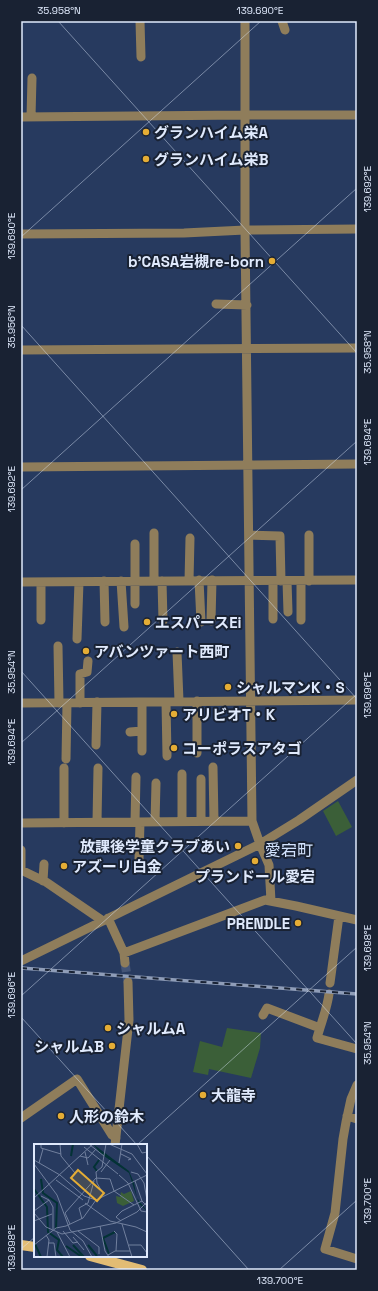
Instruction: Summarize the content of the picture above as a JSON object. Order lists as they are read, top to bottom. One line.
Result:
{"districts":["愛宕町"],"places":["グランハイム栄A","グランハイム栄B","b'CASA岩槻re-born","エスパースEi","アバンツァート西町","シャルマンK・S","アリビオT・K","コーポラスアタゴ","放課後学童クラブあい","プランドール愛宕","アズーリ白金","PRENDLE","シャルムA","シャルムB","大龍寺","人形の鈴木"],"coordinates":["35.958°N","139.690°E","139.692°E","35.956°N","139.694°E","35.954°N","139.696°E","139.698°E","139.700°E"]}
